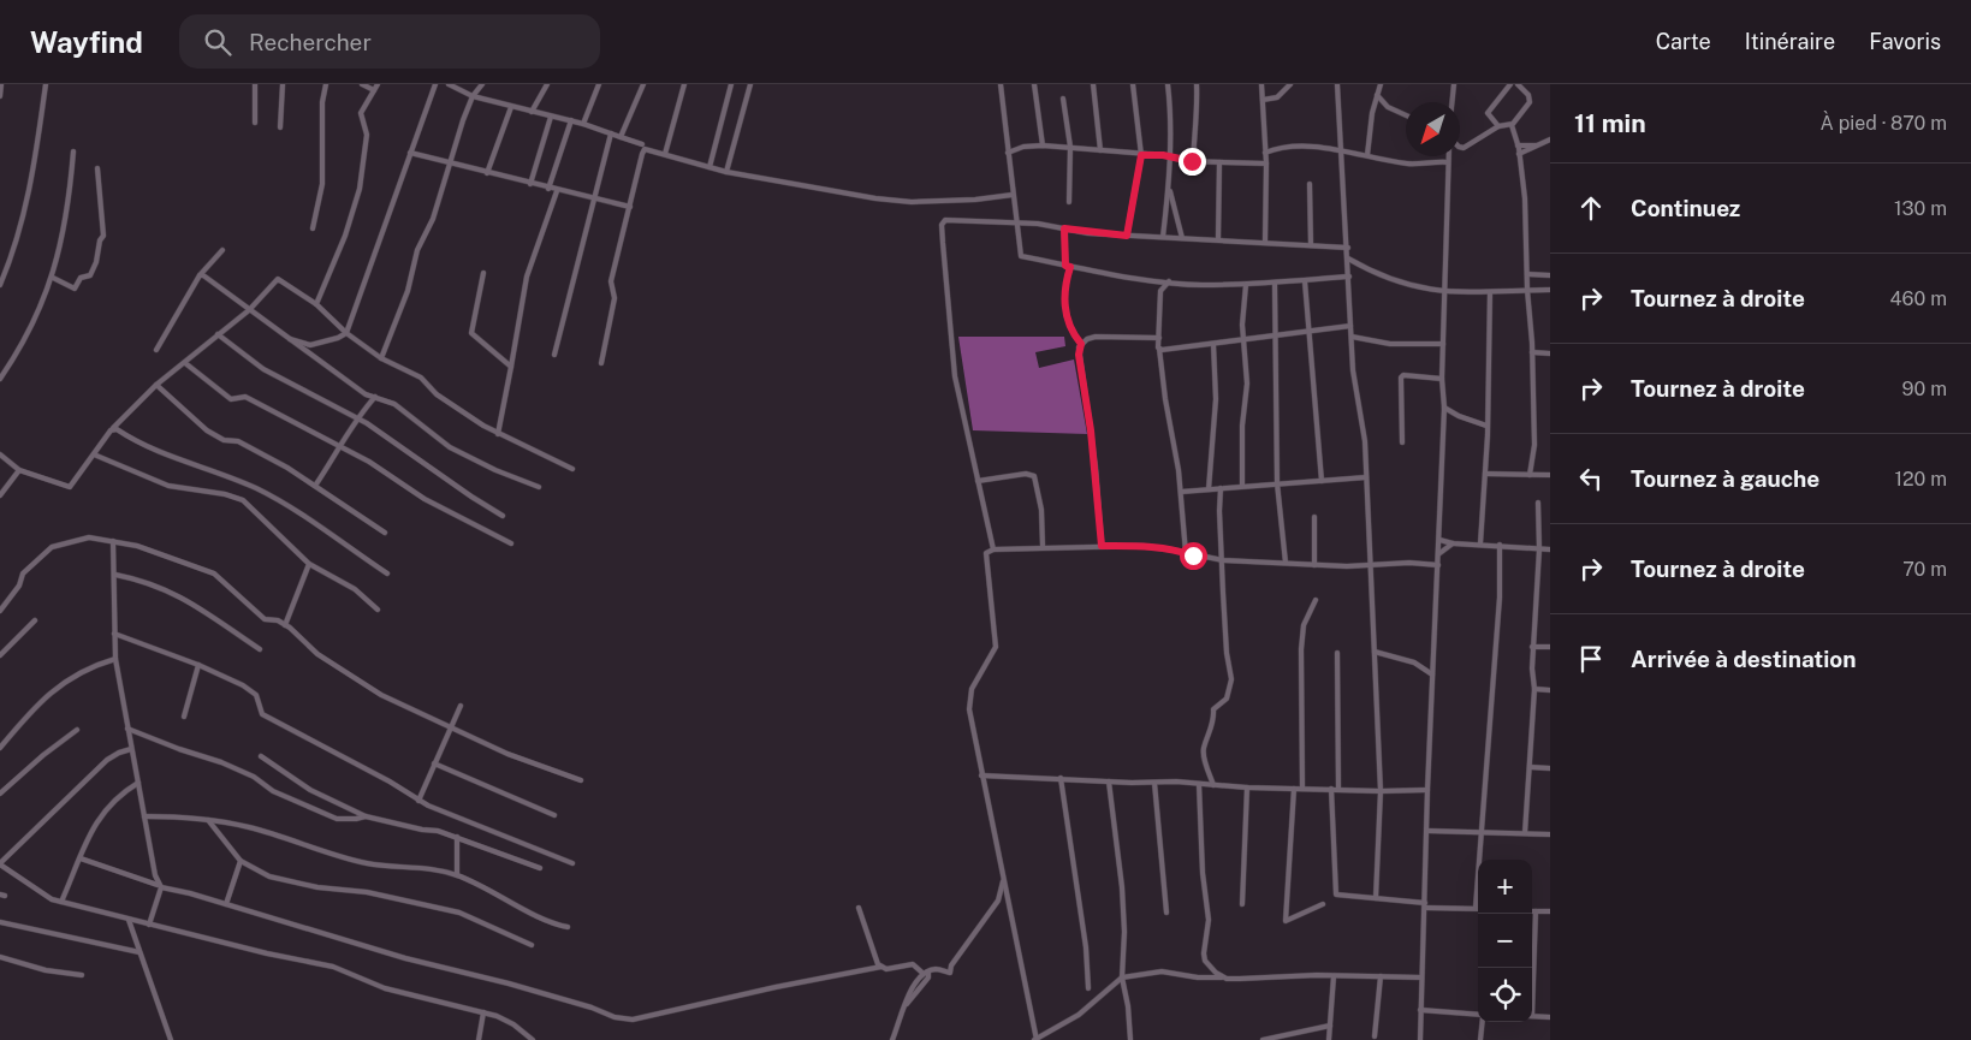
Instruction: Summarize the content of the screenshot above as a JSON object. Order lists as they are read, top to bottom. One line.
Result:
{"north":"bottom left","page":{"header":"Wayfind","search":"Rechercher","nav":["Carte","Itinéraire","Favoris"],"heading":["11 min","À pied · 870 m"],"list":[["Continuez","130 m"],["Tournez à droite","460 m"],["Tournez à droite","90 m"],["Tournez à gauche","120 m"],["Tournez à droite","70 m"],"Arrivée à destination"],"map_buttons":["+","−"]}}
